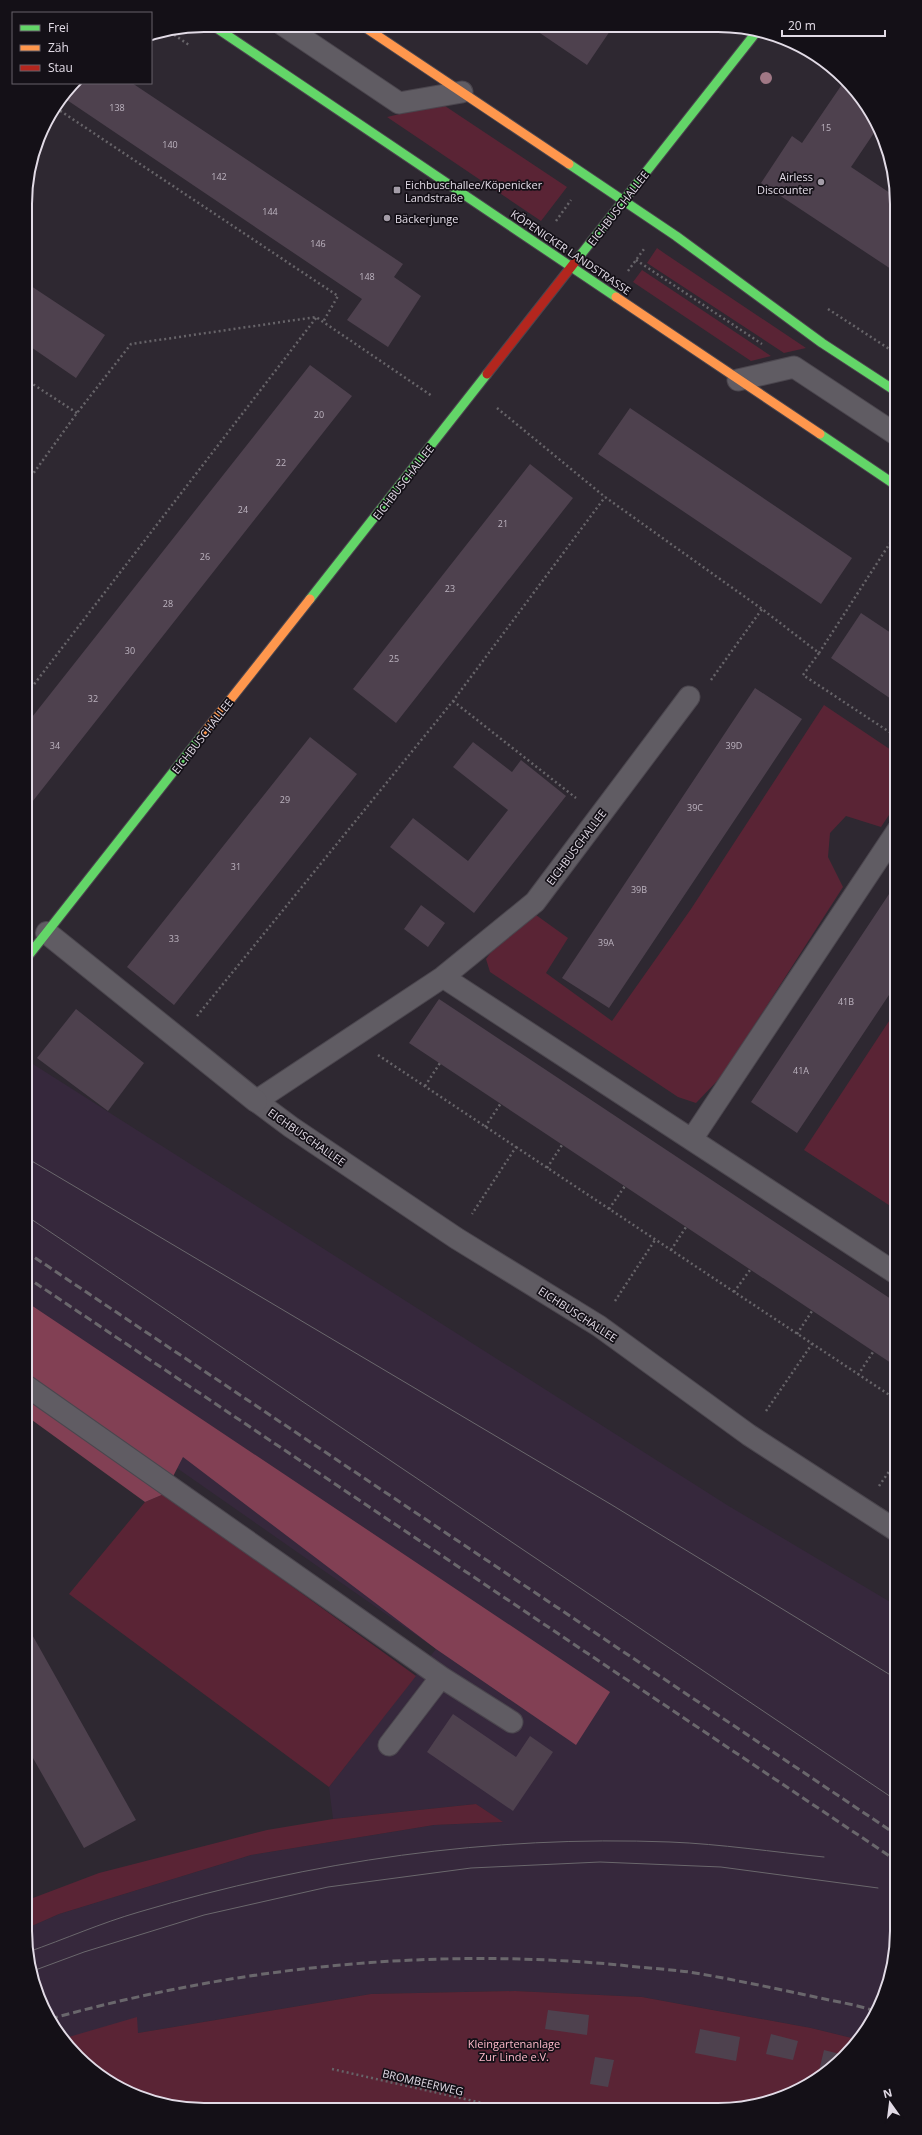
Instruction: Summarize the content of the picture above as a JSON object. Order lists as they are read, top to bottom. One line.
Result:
{"streets":{"main road":["EICHBUSCHALLEE","KÖPENICKER LANDSTRASSE"],"path":["BROMBEERWEG"]},"crossings":[["EICHBUSCHALLEE","KÖPENICKER LANDSTRASSE"]],"parks":["Kleingartenanlage Zur Linde e.V."],"places":{"other":["Airless Discounter","Bäckerjunge"],"transit":["Eichbuschallee/Köpenicker Landstraße"]},"house_numbers":["138","15","140","142","144","146","148","20","22","24","21","26","23","28","30","25","32","34","39D","29","39C","31","39B","33","39A","41B","41A"],"legend":["Frei","Zäh","Stau"],"scale_bar":"20 m","north":"top"}
